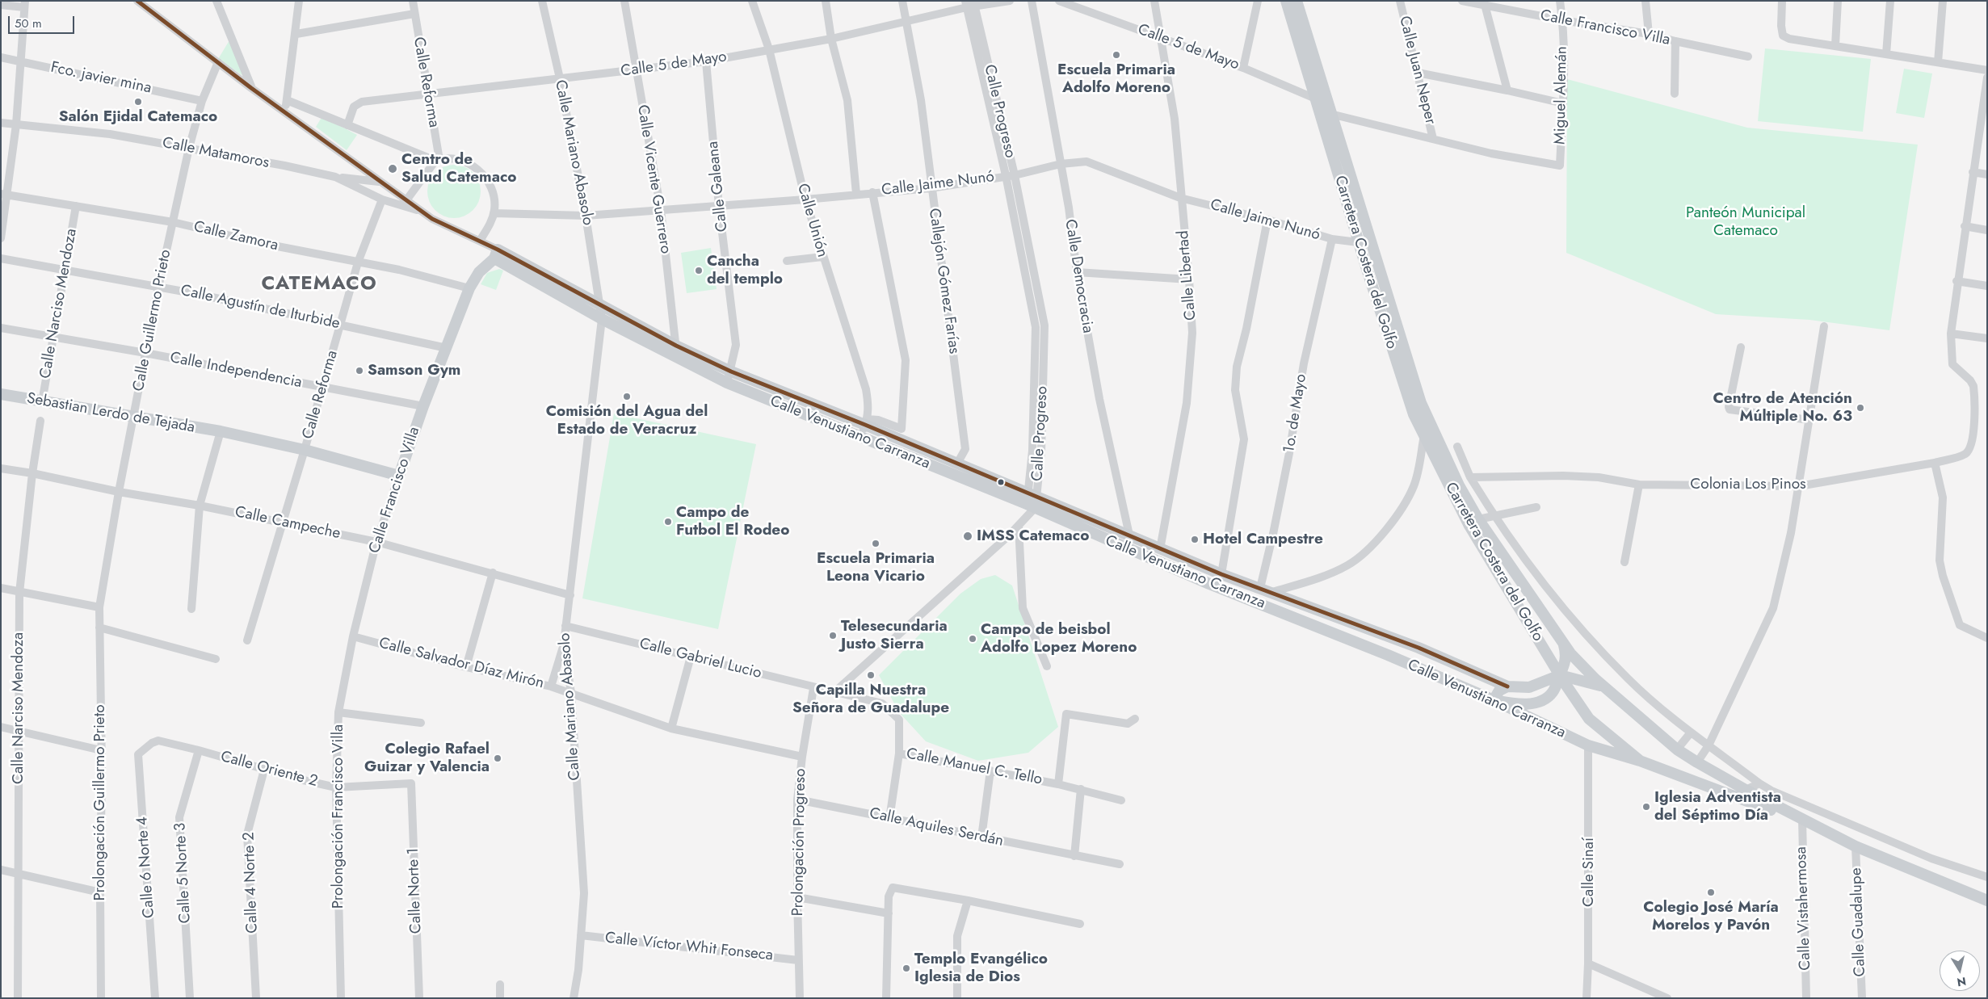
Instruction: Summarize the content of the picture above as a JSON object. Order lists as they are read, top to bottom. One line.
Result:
{"streets":{"main road":["Calle Francisco Villa","Carretera Costera del Golfo","Sebastian Lerdo de Tejada","Calle Venustiano Carranza"],"street":["Calle 5 de Mayo","Calle Juan Neper","Fco. javier mina","Calle Reforma","Miguel Alemán","Calle Progreso","Calle Mariano Abasolo","Calle Matamoros","Calle Vicente Guerrero","Calle Jaime Nunó","Calle Galeana","Calle Unión","Calle Zamora","Calle Libertad","Calle Democracia","Callejón Gómez Farías","Calle Narciso Mendoza","Calle Agustín de Iturbide","Calle Guillermo Prieto","Calle Independencia","1o. de Mayo","Colonia Los Pinos","Calle Campeche","Calle Gabriel Lucio","Calle Salvador Díaz Mirón","Calle Manuel C. Tello","Calle Oriente 2","Prolongación Guillermo Prieto","Prolongación Francisco Villa","Calle Aquiles Serdán","Prolongación Progreso","Calle 6 Norte 4","Calle Sinaí","Calle 5 Norte 3","Calle 4 Norte 2","Calle Norte 1","Calle Vistahermosa","Calle Guadalupe","Calle Víctor Whit Fonseca"]},"crossings":[["Calle Francisco Villa","Miguel Alemán"],["Calle Francisco Villa","Calle Zamora"],["Calle Francisco Villa","Calle Agustín de Iturbide"],["Calle Francisco Villa","Calle Independencia"],["Calle Francisco Villa","Calle Venustiano Carranza"],["Calle Francisco Villa","Calle Campeche"],["Calle Francisco Villa","Calle Salvador Díaz Mirón"],["Calle Francisco Villa","Prolongación Francisco Villa"],["Calle 5 de Mayo","Calle Reforma"],["Calle 5 de Mayo","Calle Progreso"],["Calle 5 de Mayo","Calle Mariano Abasolo"],["Calle 5 de Mayo","Calle Vicente Guerrero"],["Calle 5 de Mayo","Calle Galeana"],["Calle 5 de Mayo","Calle Unión"],["Calle 5 de Mayo","Carretera Costera del Golfo"],["Calle 5 de Mayo","Calle Libertad"],["Calle 5 de Mayo","Callejón Gómez Farías"],["Calle Juan Neper","Miguel Alemán"],["Fco. javier mina","Calle Guillermo Prieto"],["Calle Reforma","Calle Matamoros"],["Calle Reforma","Calle Jaime Nunó"],["Calle Reforma","Calle Zamora"],["Calle Reforma","Calle Agustín de Iturbide"],["Calle Reforma","Calle Independencia"],["Calle Reforma","Calle Campeche"],["Calle Progreso","Calle Jaime Nunó"],["Calle Progreso","Calle Venustiano Carranza"],["Calle Mariano Abasolo","Calle Jaime Nunó"],["Calle Mariano Abasolo","Calle Venustiano Carranza"],["Calle Mariano Abasolo","Calle Campeche"],["Calle Mariano Abasolo","Calle Gabriel Lucio"],["Calle Mariano Abasolo","Calle Salvador Díaz Mirón"],["Calle Mariano Abasolo","Calle Víctor Whit Fonseca"],["Calle Matamoros","Calle Jaime Nunó"],["Calle Matamoros","Calle Guillermo Prieto"],["Calle Vicente Guerrero","Calle Jaime Nunó"],["Calle Vicente Guerrero","Calle Venustiano Carranza"],["Calle Jaime Nunó","Calle Galeana"],["Calle Jaime Nunó","Calle Unión"],["Calle Jaime Nunó","Carretera Costera del Golfo"],["Calle Jaime Nunó","Calle Libertad"],["Calle Jaime Nunó","Calle Democracia"],["Calle Jaime Nunó","Callejón Gómez Farías"],["Calle Jaime Nunó","1o. de Mayo"],["Calle Galeana","Calle Venustiano Carranza"],["Calle Unión","Calle Venustiano Carranza"],["Calle Zamora","Calle Narciso Mendoza"],["Calle Zamora","Calle Guillermo Prieto"],["Carretera Costera del Golfo","Calle Venustiano Carranza"],["Carretera Costera del Golfo","Calle Vistahermosa"],["Carretera Costera del Golfo","Calle Guadalupe"],["Calle Libertad","Calle Venustiano Carranza"],["Calle Democracia","Calle Venustiano Carranza"],["Callejón Gómez Farías","Calle Venustiano Carranza"],["Calle Narciso Mendoza","Calle Agustín de Iturbide"],["Calle Narciso Mendoza","Calle Independencia"],["Calle Narciso Mendoza","Sebastian Lerdo de Tejada"],["Calle Narciso Mendoza","Calle Campeche"],["Calle Agustín de Iturbide","Calle Guillermo Prieto"],["Calle Guillermo Prieto","Calle Independencia"],["Calle Guillermo Prieto","Sebastian Lerdo de Tejada"],["Calle Guillermo Prieto","Calle Campeche"],["Calle Guillermo Prieto","Prolongación Guillermo Prieto"],["1o. de Mayo","Calle Venustiano Carranza"],["Calle Venustiano Carranza","Calle Sinaí"],["Calle Gabriel Lucio","Calle Manuel C. Tello"],["Calle Gabriel Lucio","Prolongación Progreso"],["Calle Salvador Díaz Mirón","Prolongación Francisco Villa"],["Calle Salvador Díaz Mirón","Prolongación Progreso"],["Calle Oriente 2","Prolongación Francisco Villa"],["Calle Oriente 2","Calle 6 Norte 4"],["Calle Oriente 2","Calle 5 Norte 3"],["Calle Oriente 2","Calle 4 Norte 2"],["Calle Oriente 2","Calle Norte 1"],["Calle Aquiles Serdán","Prolongación Progreso"],["Prolongación Progreso","Calle Víctor Whit Fonseca"]],"districts":["CATEMACO"],"parks":["Panteón Municipal Catemaco"],"places":["Escuela Primaria Adolfo Moreno","Salón Ejidal Catemaco","Centro de Salud Catemaco","Cancha del templo","Samson Gym","Comisión del Agua del Estado de Veracruz","Centro de Atención Múltiple No. 63","Campo de Futbol El Rodeo","IMSS Catemaco","Hotel Campestre","Escuela Primaria Leona Vicario","Telesecundaria Justo Sierra","Campo de beisbol Adolfo Lopez Moreno","Capilla Nuestra Señora de Guadalupe","Colegio Rafael Guizar y Valencia","Iglesia Adventista del Séptimo Día","Colegio José María Morelos y Pavón","Templo Evangélico Iglesia de Dios"],"scale_bar":"50 m","north":"bottom"}
